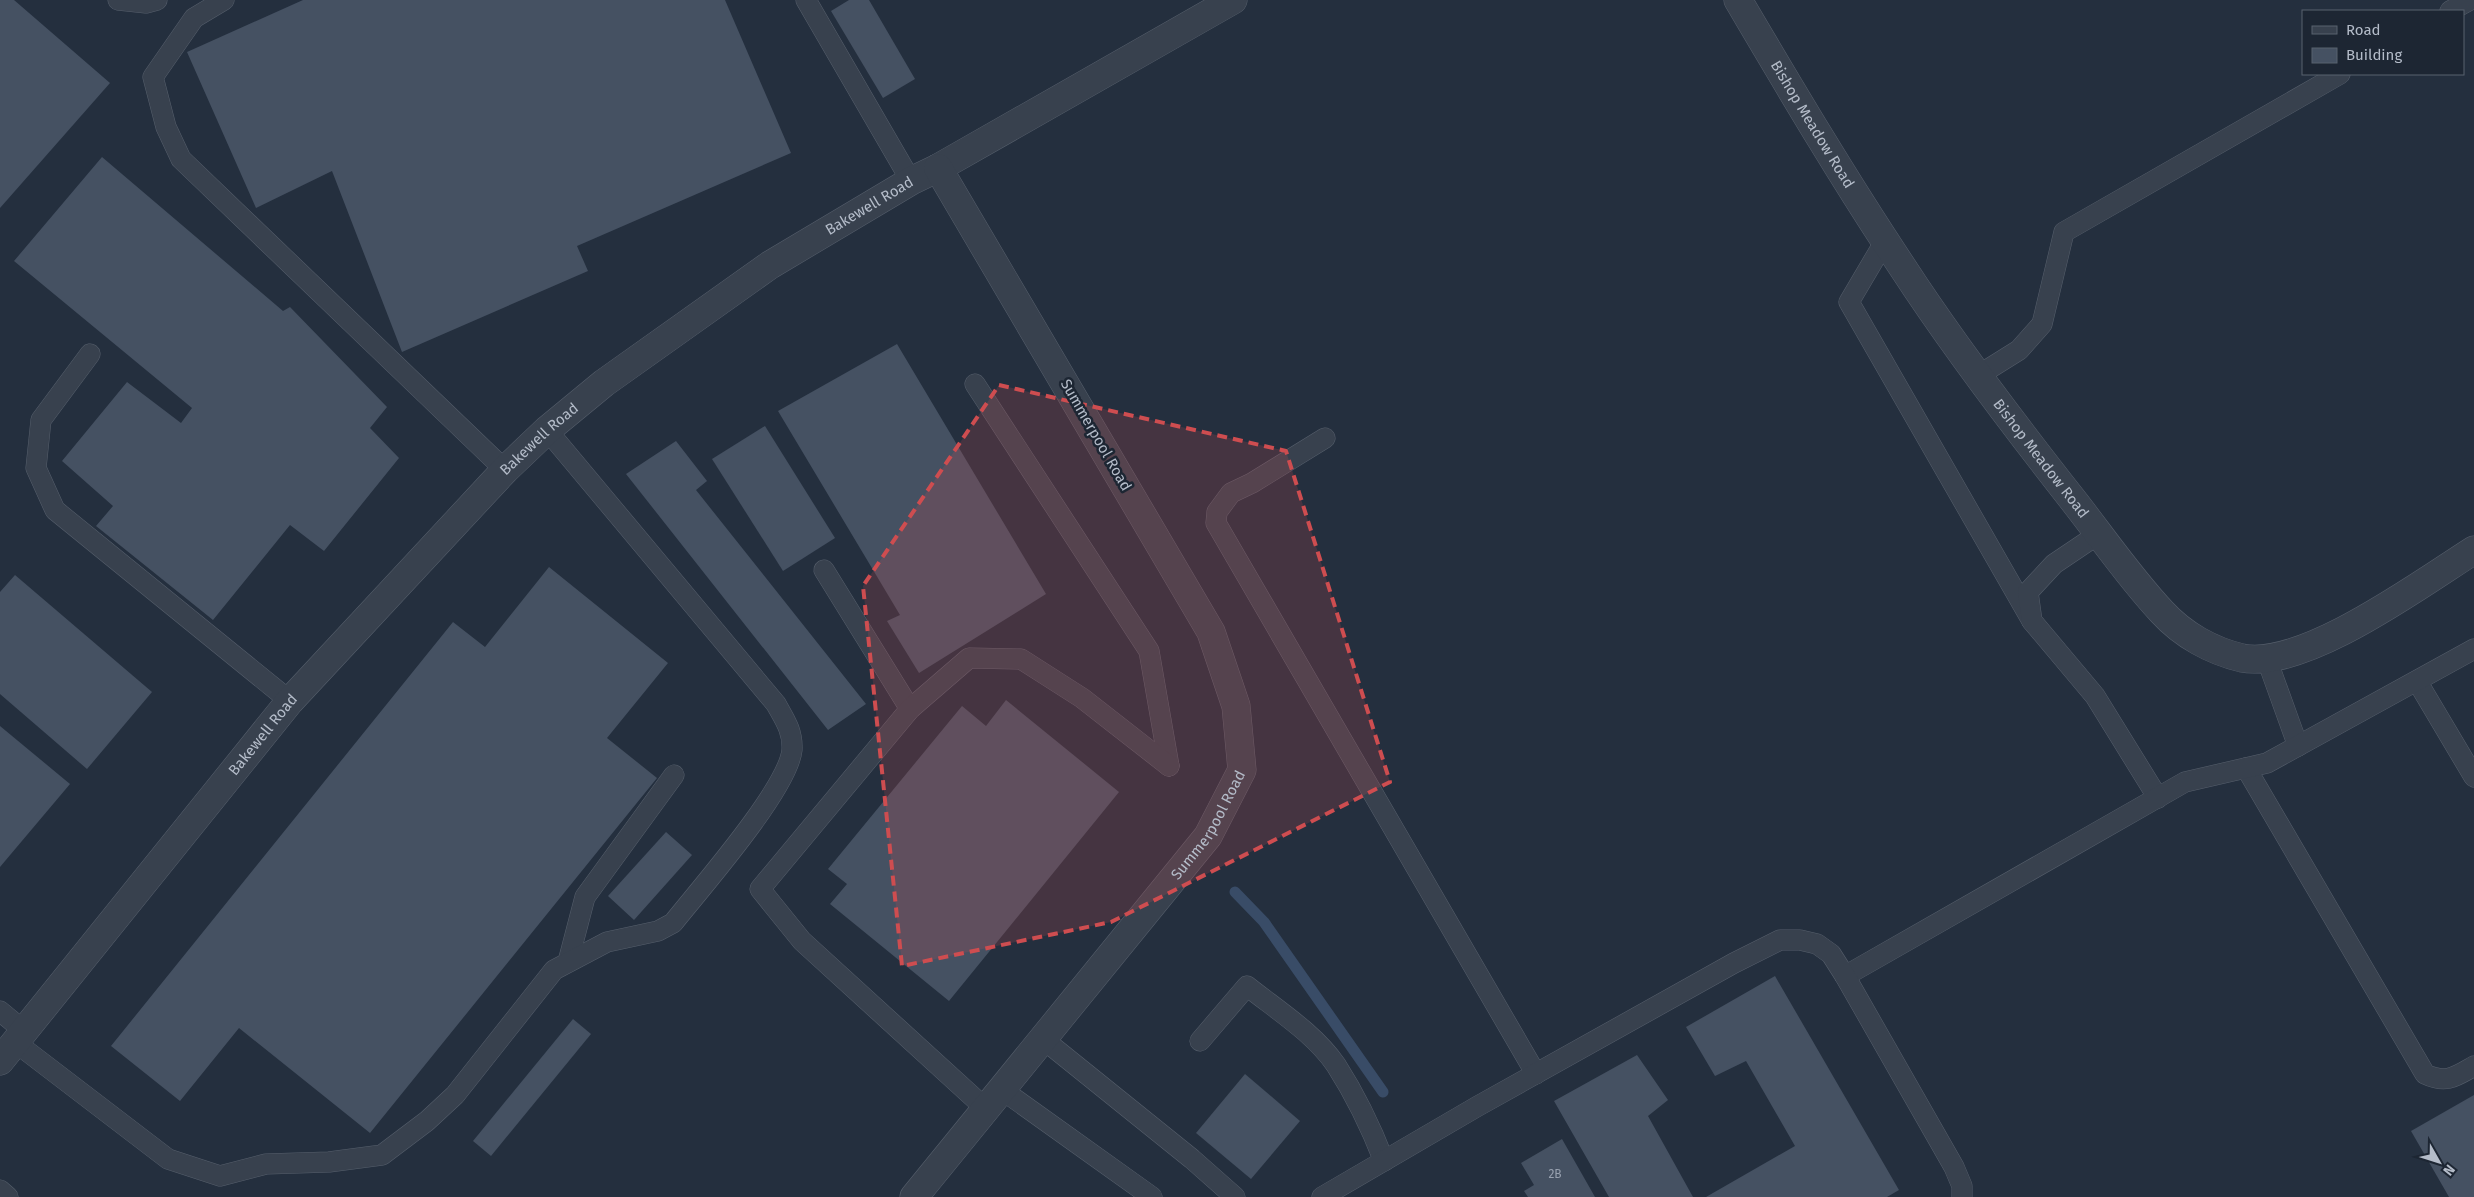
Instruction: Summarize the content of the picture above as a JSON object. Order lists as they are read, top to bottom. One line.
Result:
{"streets":{"street":["Bishop Meadow Road","Bakewell Road","Summerpool Road"]},"crossings":[["Bakewell Road","Summerpool Road"]],"house_numbers":["2B"],"legend":["Road","Building"],"north":"bottom right"}
